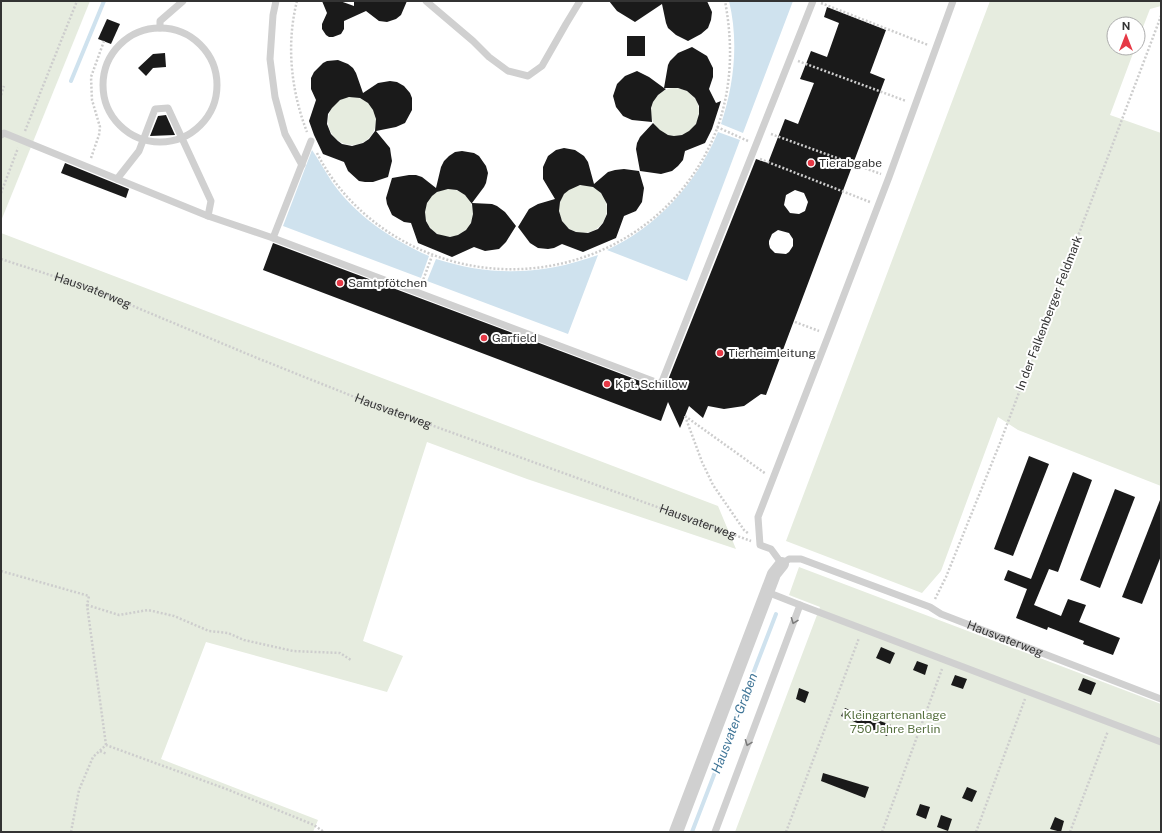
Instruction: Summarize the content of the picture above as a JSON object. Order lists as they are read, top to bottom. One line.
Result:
{"streets":{"lane":["Hausvaterweg"],"path":["In der Falkenberger Feldmark"]},"crossings":[["Hausvaterweg","In der Falkenberger Feldmark"]],"water":["Hausvater-Graben"],"parks":["Kleingartenanlage 750 Jahre Berlin"],"places":["Tierabgabe","Samtpfötchen","Garfield","Tierheimleitung","Kpt. Schillow"],"north":"top"}
